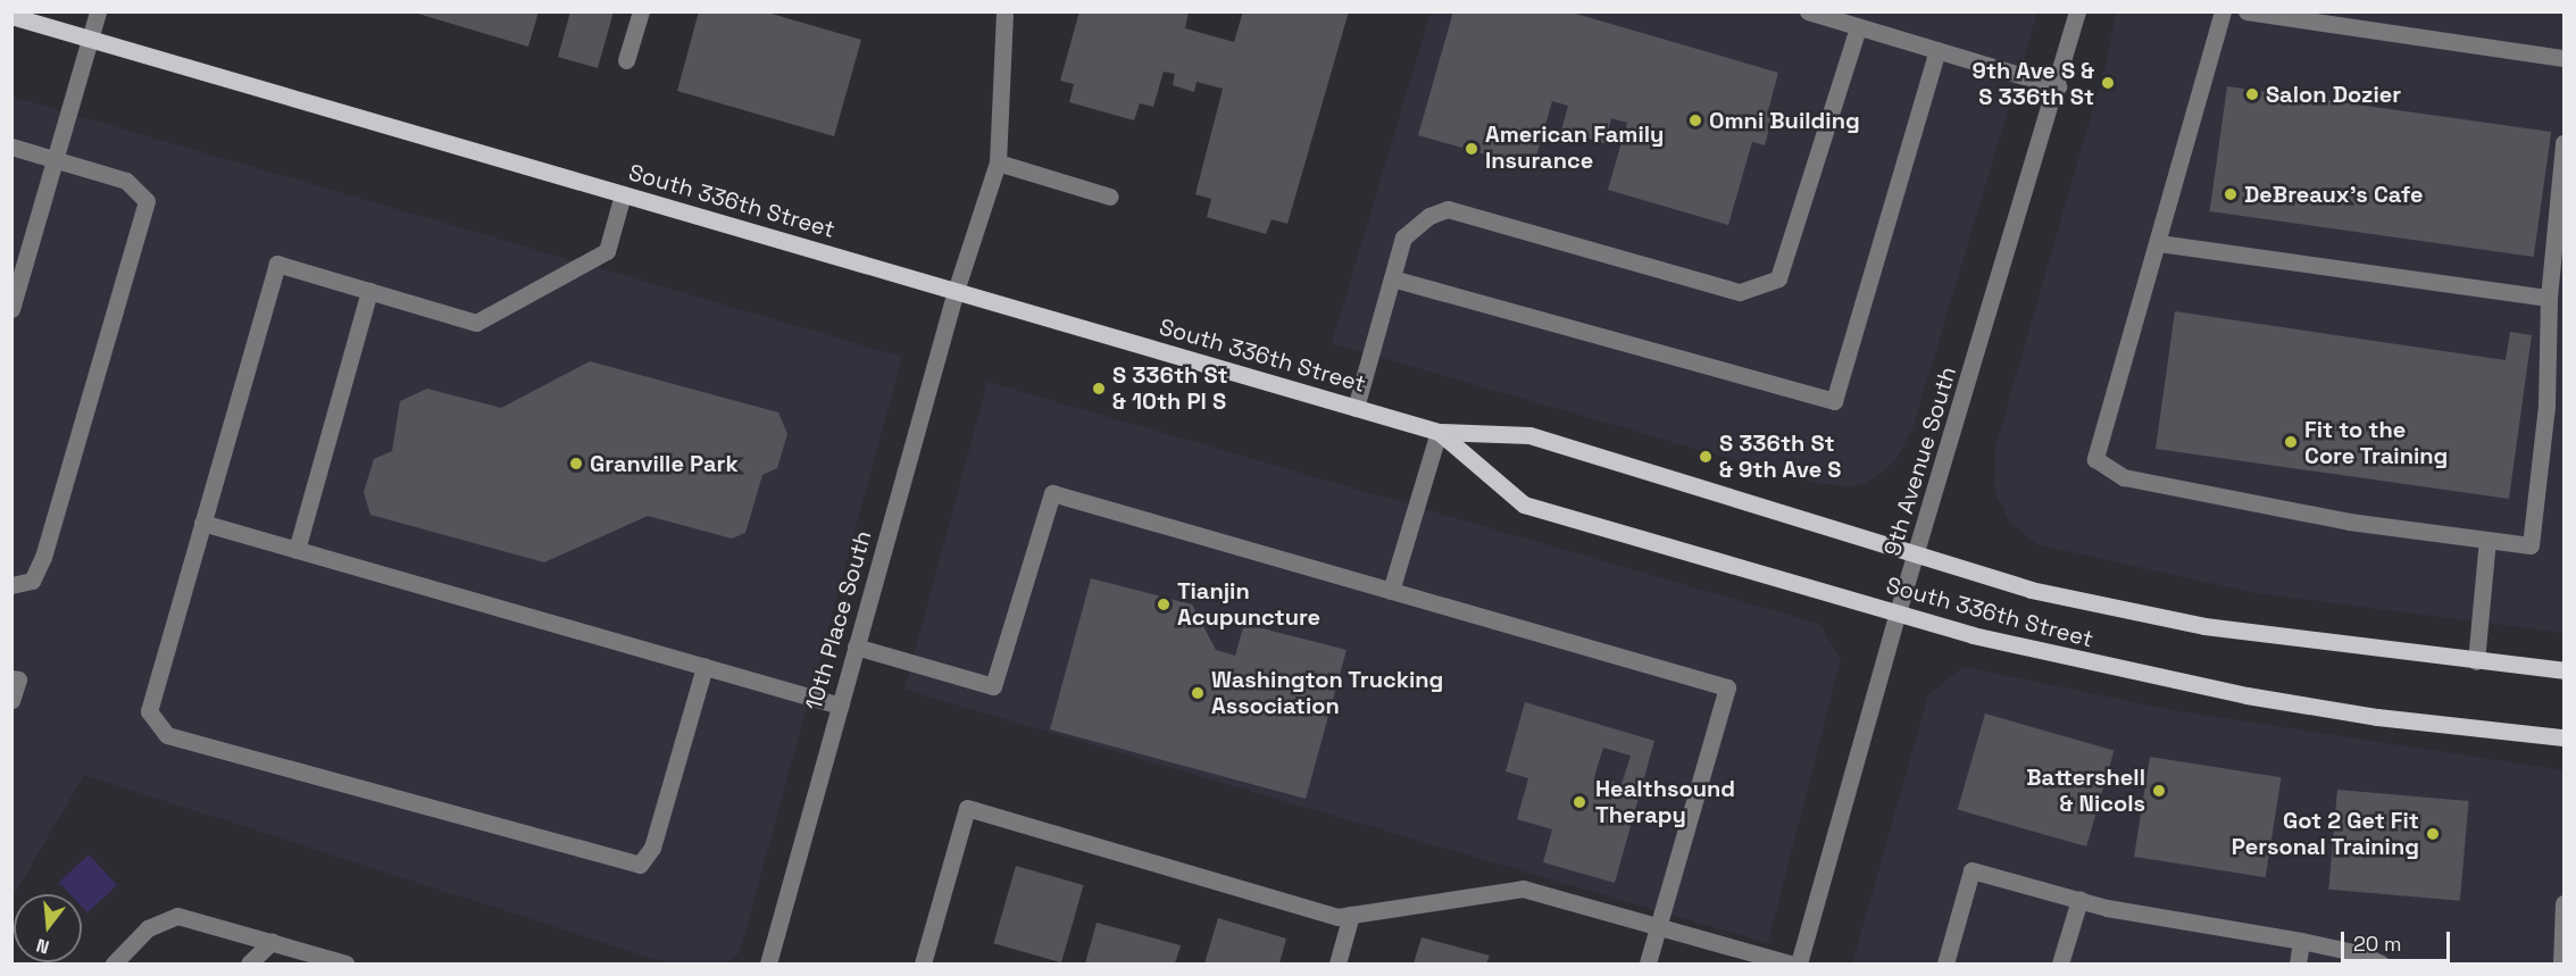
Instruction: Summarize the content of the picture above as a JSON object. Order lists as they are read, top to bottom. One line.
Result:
{"streets":{"main road":["South 336th Street"],"street":["9th Avenue South","10th Place South"]},"crossings":[["South 336th Street","9th Avenue South"],["South 336th Street","10th Place South"]],"places":["9th Ave S & S 336th St","Salon Dozier","Omni Building","American Family Insurance","DeBreaux's Cafe","S 336th St & 10th Pl S","Fit to the Core Training","S 336th St & 9th Ave S","Granville Park","Tianjin Acupuncture","Washington Trucking Association","Battershell & Nicols","Healthsound Therapy","Got 2 Get Fit Personal Training"],"scale_bar":"20 m","north":"bottom"}
